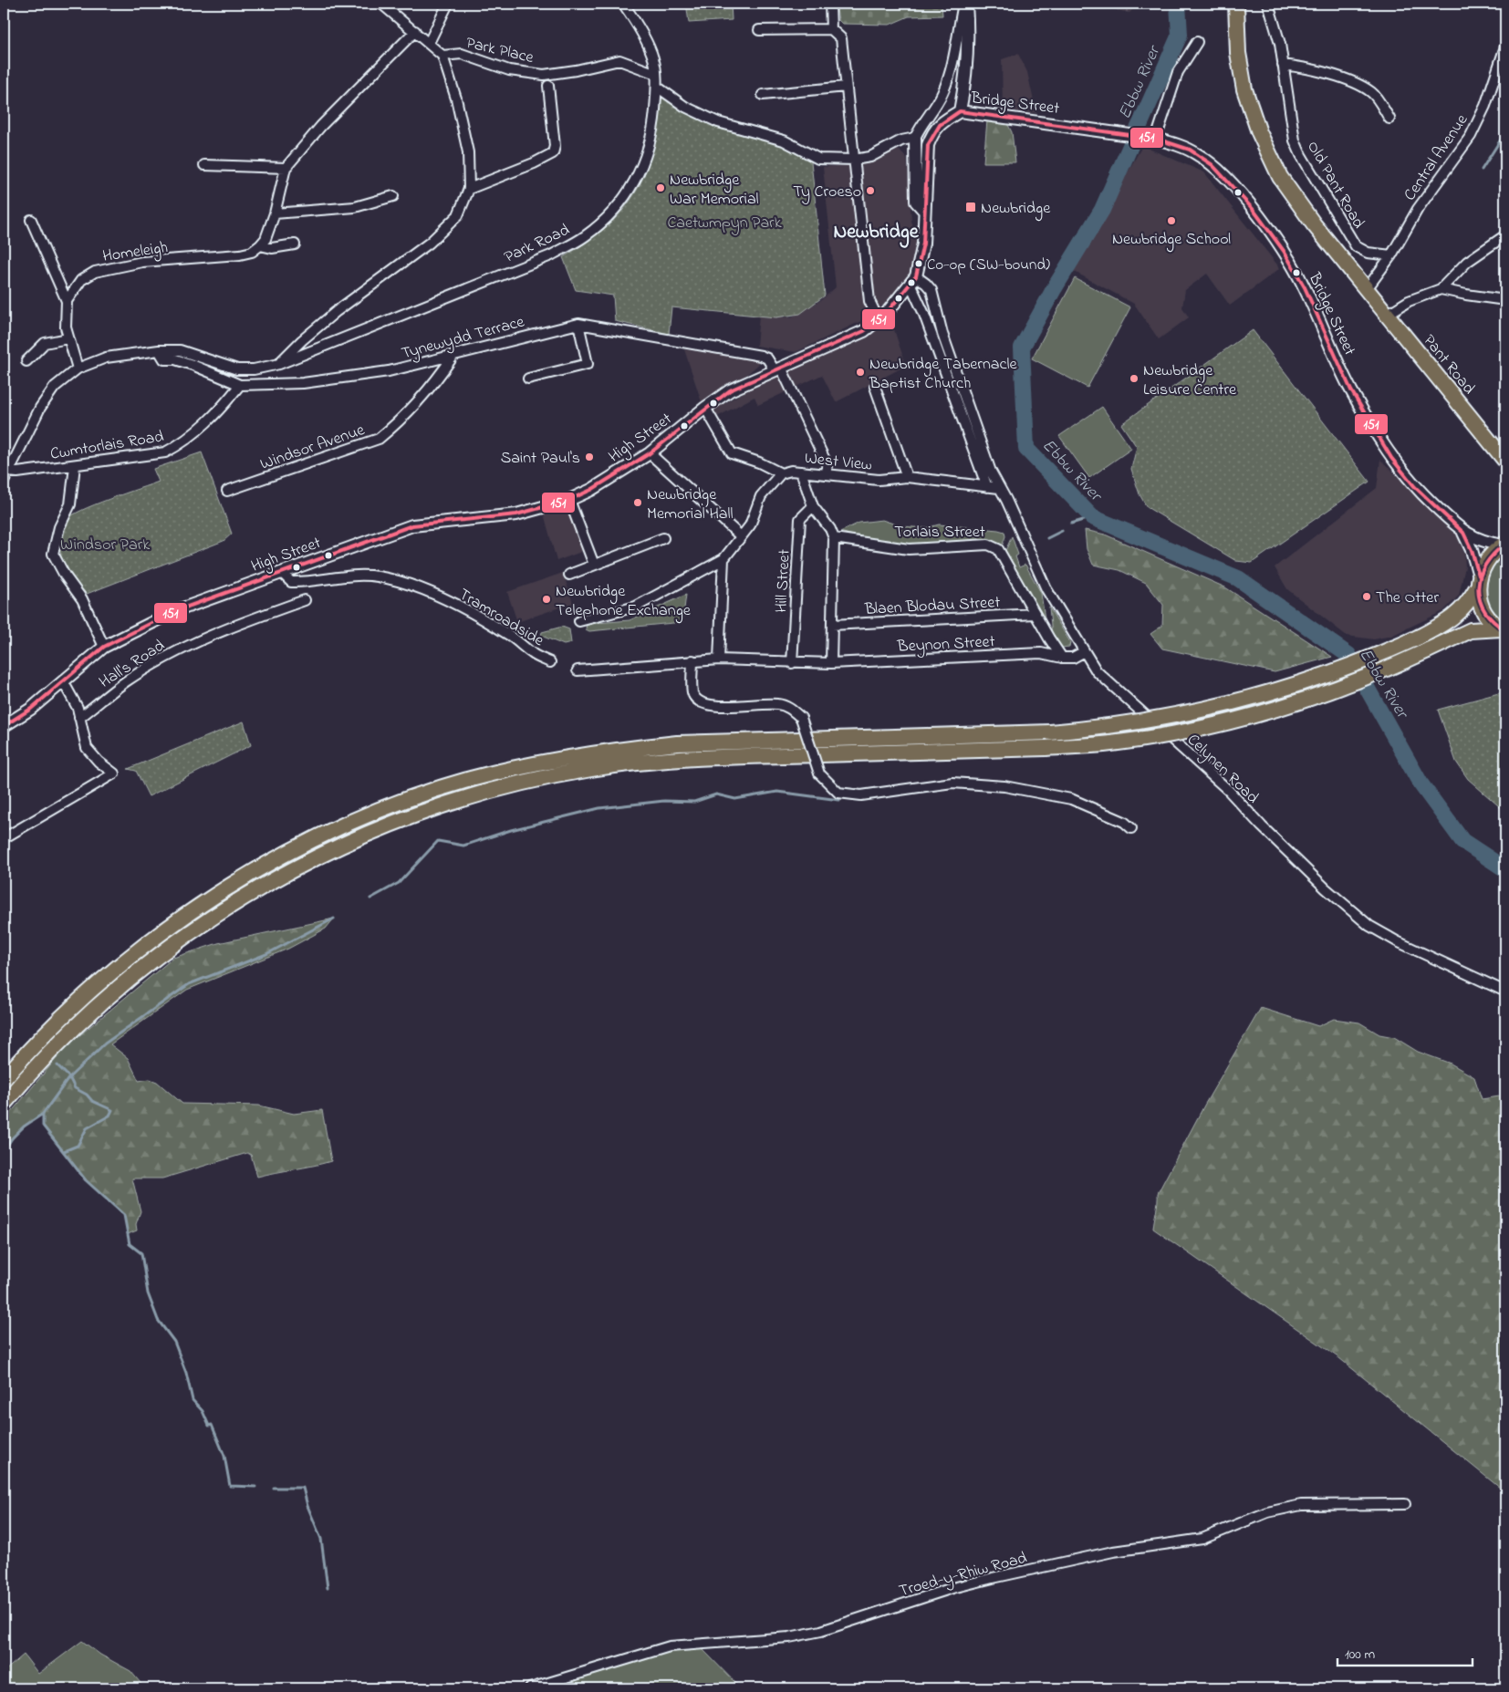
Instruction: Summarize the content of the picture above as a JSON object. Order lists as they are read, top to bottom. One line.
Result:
{"streets":{"main road":["Pant Road"],"street":["Park Place","Bridge Street","Central Avenue","Old Pant Road","Park Road","Homeleigh","Tynewydd Terrace","High Street","Cwmtorlais Road","Windsor Avenue","West View","Torlais Street","Hill Street","Blaen Blodau Street","Tramroadside","Beynon Street","Hall's Road","Celynen Road","Troed-y-Rhiw Road"]},"crossings":[["Park Place","Park Road"],["Bridge Street","High Street"],["Central Avenue","Old Pant Road"],["Park Road","Tynewydd Terrace"],["Park Road","Cwmtorlais Road"],["Tynewydd Terrace","High Street"],["Tynewydd Terrace","Cwmtorlais Road"],["Tynewydd Terrace","Windsor Avenue"],["High Street","West View"],["High Street","Tramroadside"],["High Street","Celynen Road"],["West View","Celynen Road"],["Torlais Street","Blaen Blodau Street"],["Torlais Street","Beynon Street"],["Hill Street","Beynon Street"]],"districts":["Newbridge"],"water":["Ebbw River"],"parks":["Caetwmpyn Park","Windsor Park"],"places":{"other":["Newbridge War Memorial","Ty Croeso","Newbridge School","Co-op (SW-bound)","Newbridge Tabernacle Baptist Church","Newbridge Leisure Centre","Saint Paul's","Newbridge Memorial Hall","The Otter","Newbridge Telephone Exchange"],"transit":["Newbridge"]},"lines":["transit line 151"],"scale_bar":"100 m"}
